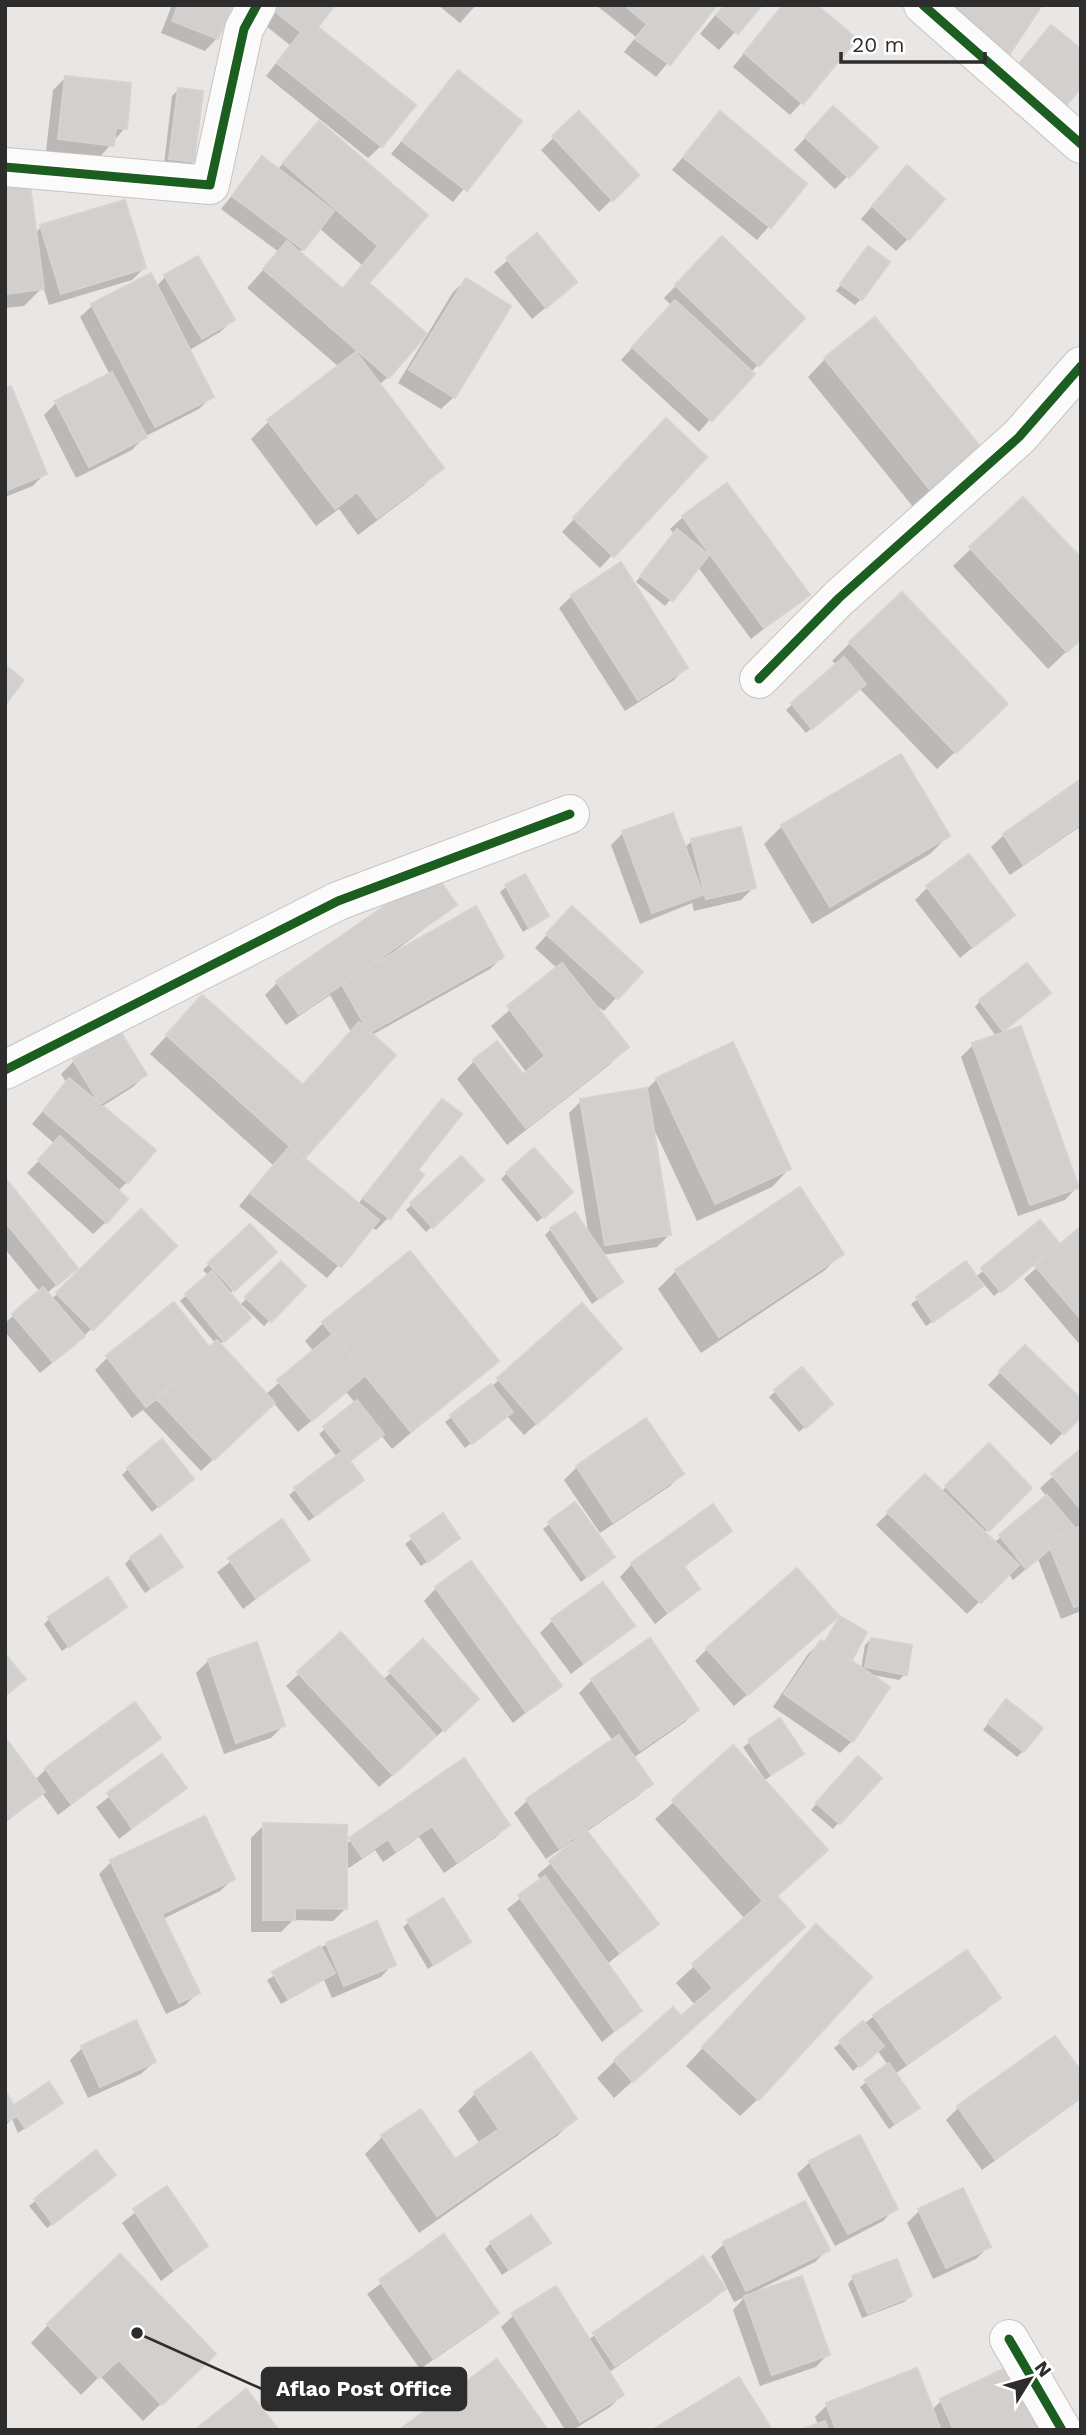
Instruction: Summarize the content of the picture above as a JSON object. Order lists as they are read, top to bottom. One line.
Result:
{"places":["Aflao Post Office"],"scale_bar":"20 m","north":"top right"}
